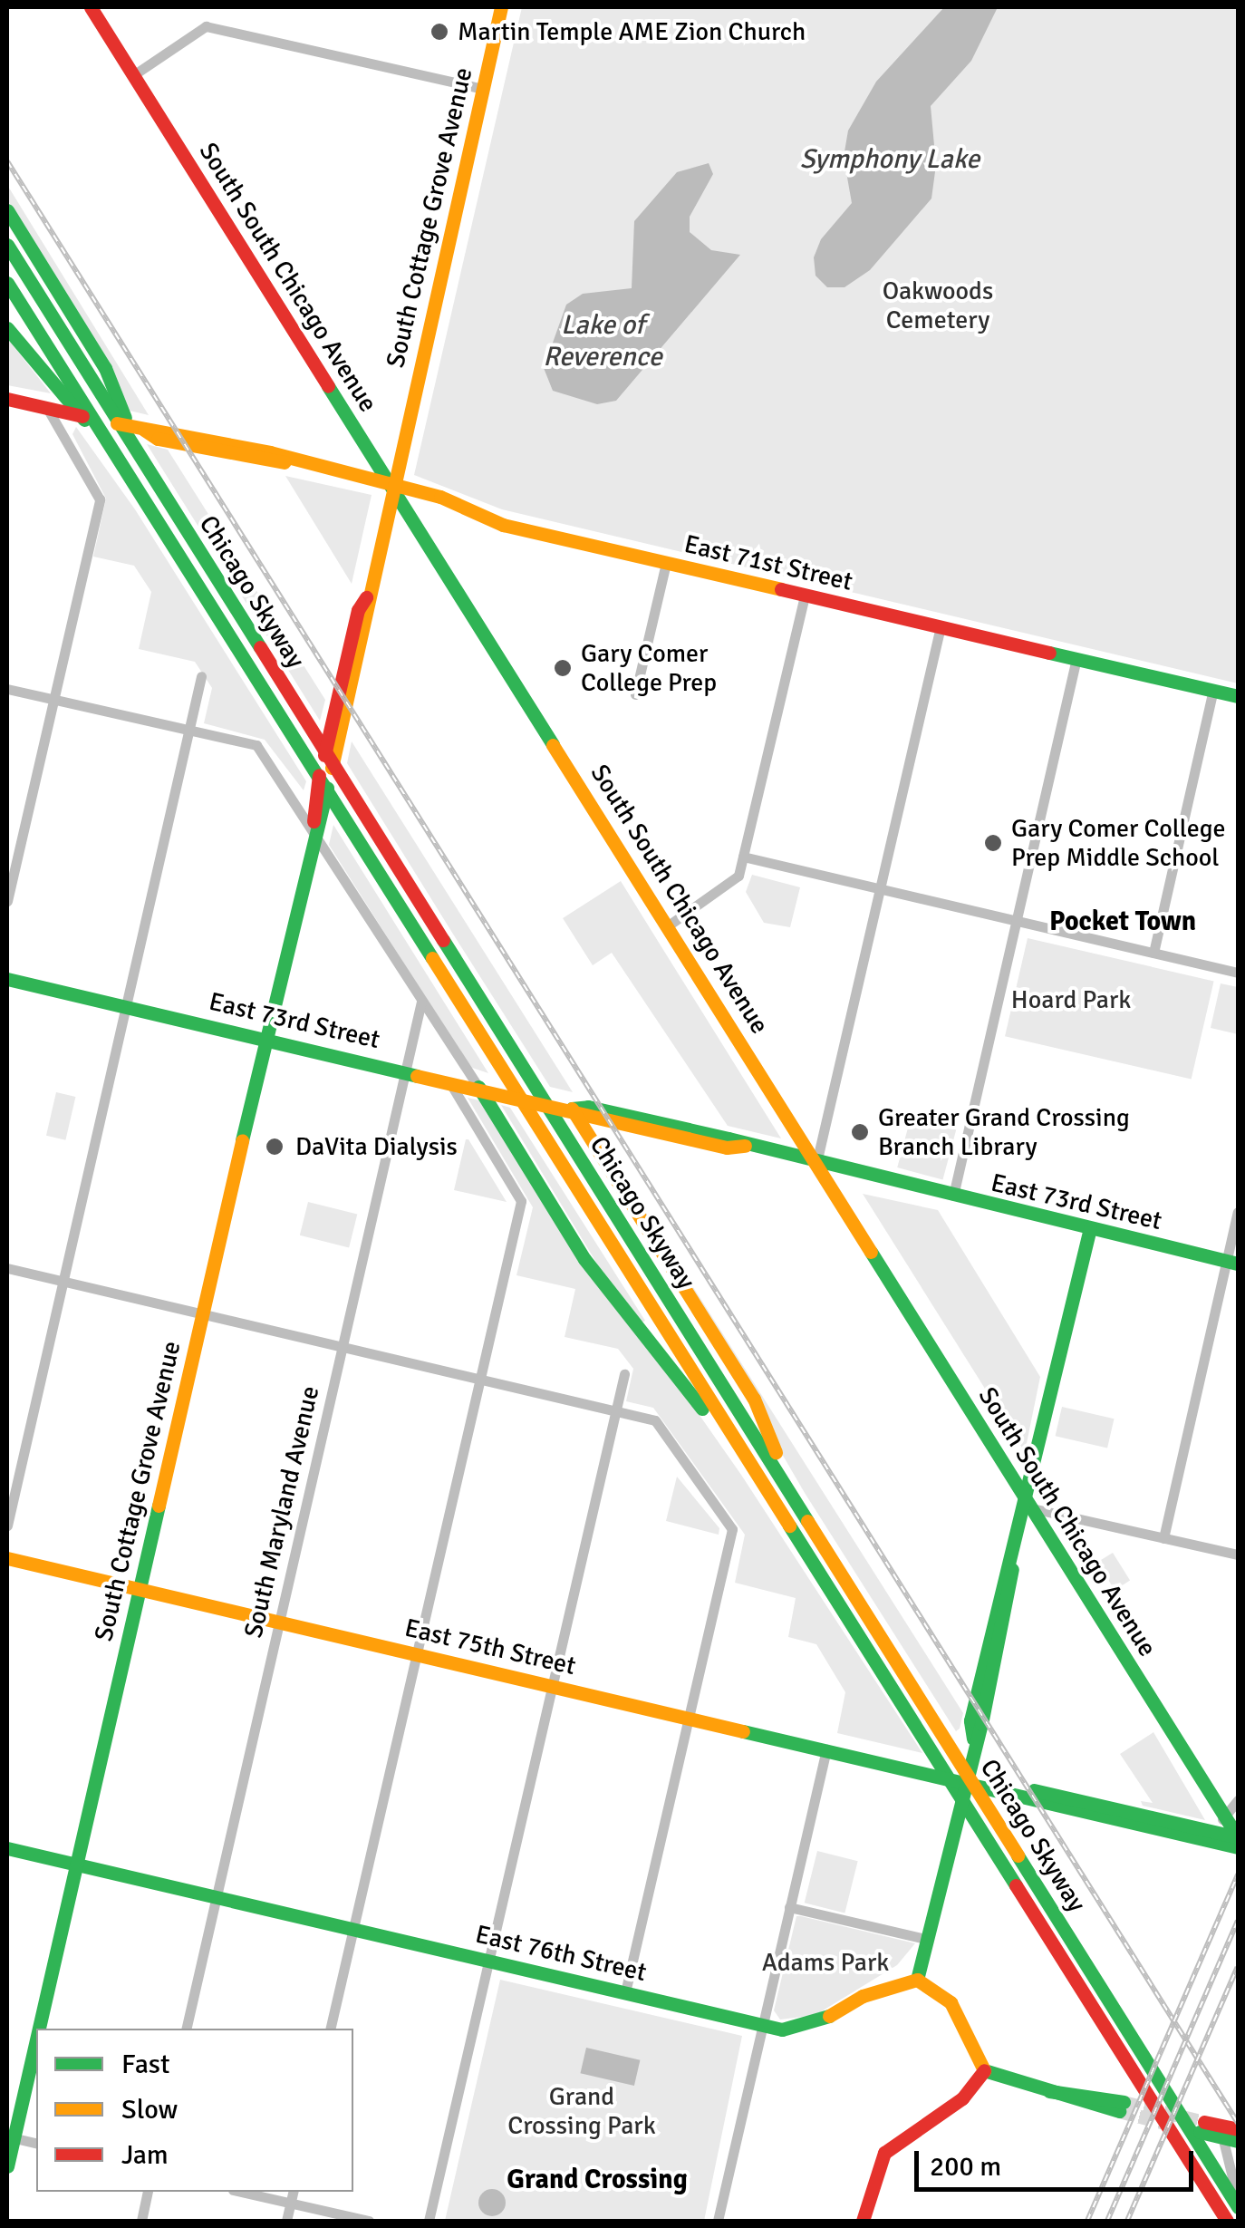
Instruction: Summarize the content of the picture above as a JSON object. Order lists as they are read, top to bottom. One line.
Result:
{"streets":{"main road":["South Cottage Grove Avenue","South South Chicago Avenue","East 71st Street","Chicago Skyway","East 73rd Street","East 75th Street","East 76th Street"],"street":["South Maryland Avenue"]},"crossings":[["South Cottage Grove Avenue","South South Chicago Avenue"],["South Cottage Grove Avenue","East 71st Street"],["South Cottage Grove Avenue","East 73rd Street"],["South Cottage Grove Avenue","East 75th Street"],["South Cottage Grove Avenue","East 76th Street"],["South South Chicago Avenue","East 71st Street"],["South South Chicago Avenue","East 73rd Street"],["South South Chicago Avenue","East 75th Street"],["East 73rd Street","South Maryland Avenue"],["South Maryland Avenue","East 75th Street"],["South Maryland Avenue","East 76th Street"]],"districts":["Pocket Town","Grand Crossing"],"water":["Symphony Lake","Lake of Reverence"],"parks":["Oakwoods Cemetery","Hoard Park","Adams Park","Grand Crossing Park"],"places":["Martin Temple AME Zion Church","Gary Comer College Prep","Gary Comer College Prep Middle School","Greater Grand Crossing Branch Library","DaVita Dialysis"],"legend":["Fast","Slow","Jam"],"scale_bar":"200 m"}
